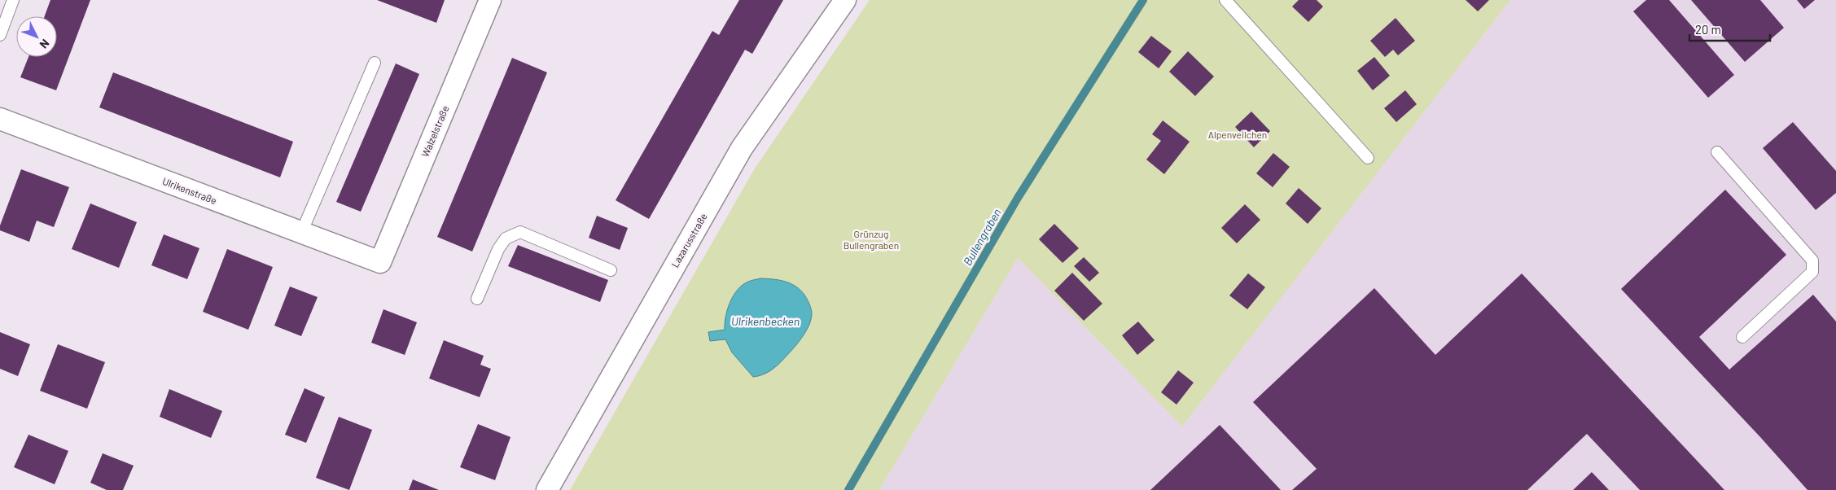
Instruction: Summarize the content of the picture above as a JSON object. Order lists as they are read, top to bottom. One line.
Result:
{"streets":{"street":["Walzelstraße","Ulrikenstraße","Lazarusstraße"]},"crossings":[["Walzelstraße","Ulrikenstraße"]],"water":["Bullengraben","Ulrikenbecken"],"parks":["Alpenveilchen","Grünzug Bullengraben"],"scale_bar":"20 m","north":"bottom right"}
